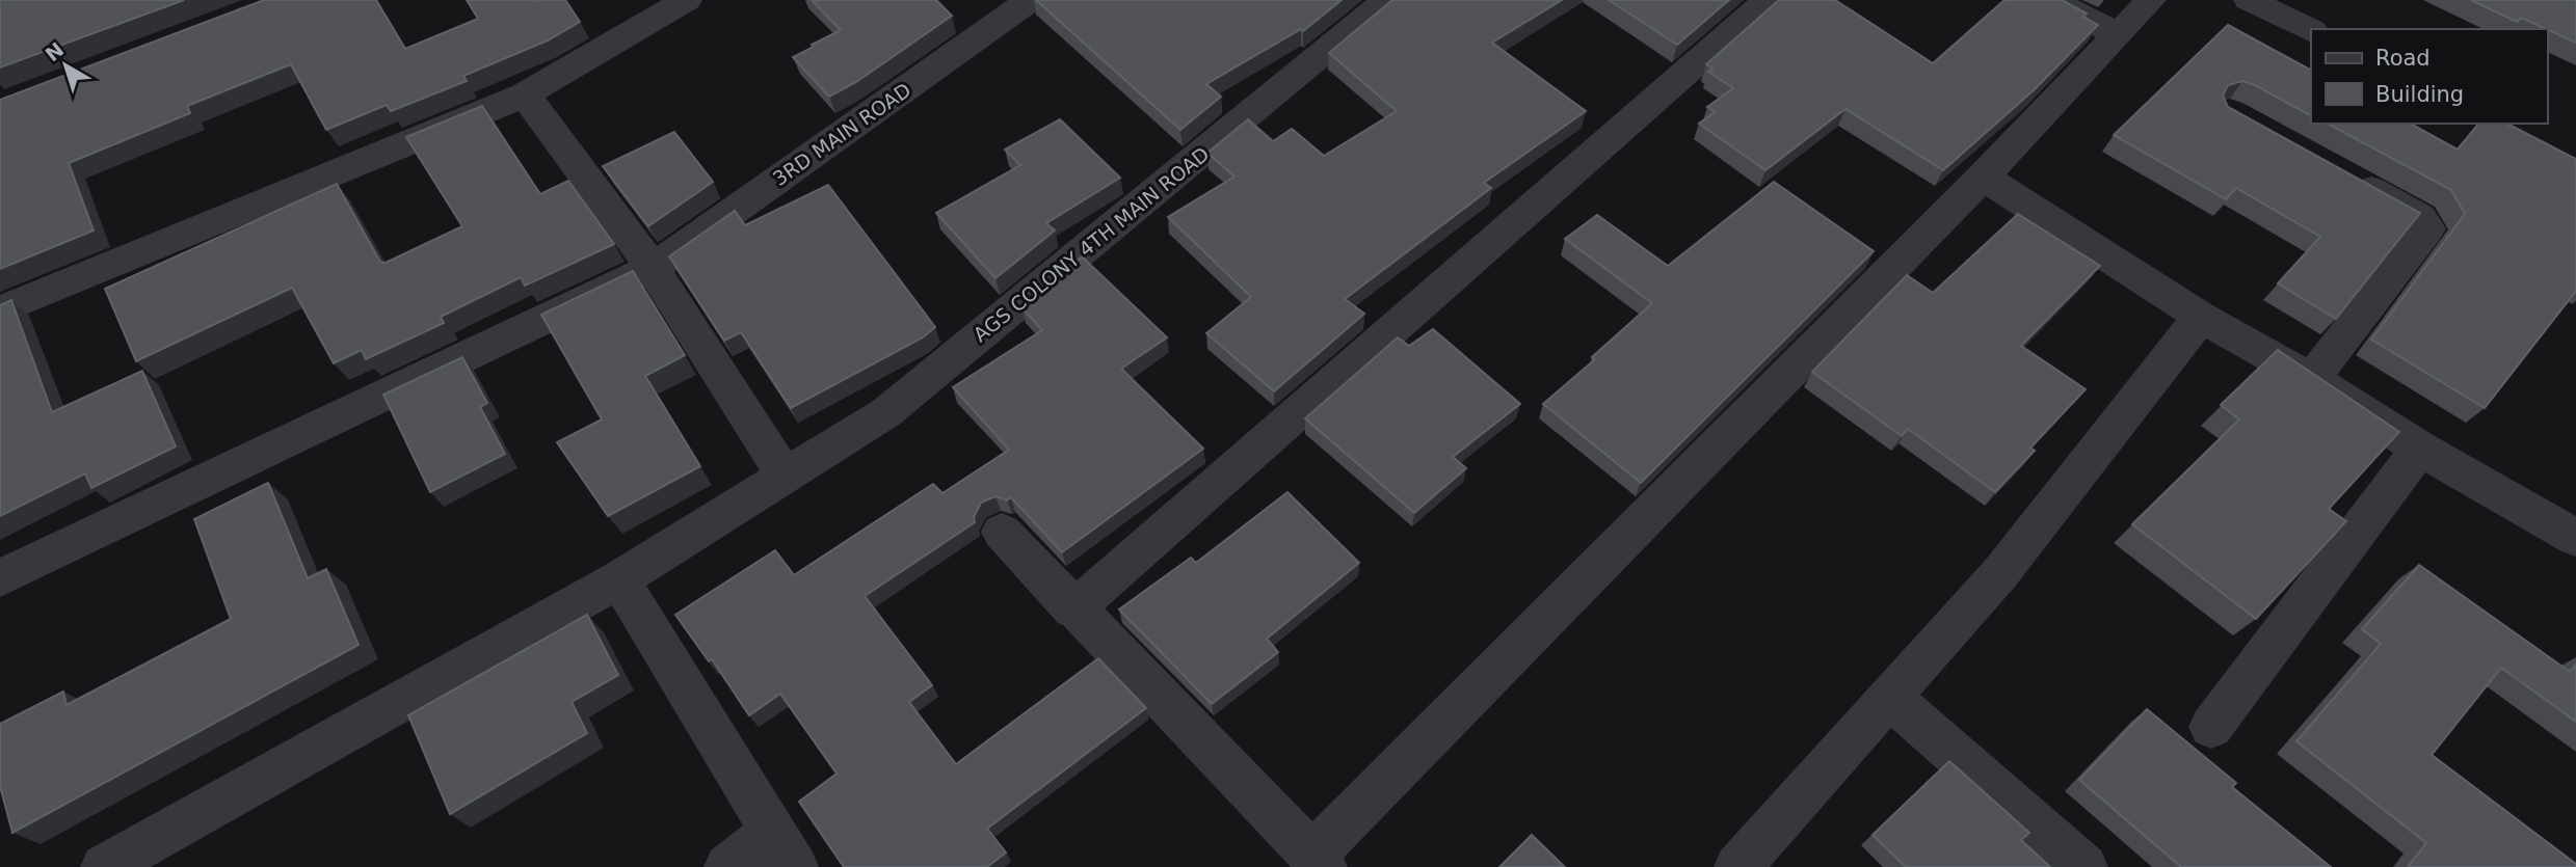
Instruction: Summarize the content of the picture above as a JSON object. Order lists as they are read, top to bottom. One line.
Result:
{"streets":{"street":["3RD MAIN ROAD","AGS COLONY 4TH MAIN ROAD"]},"legend":["Road","Building"],"north":"top left"}
